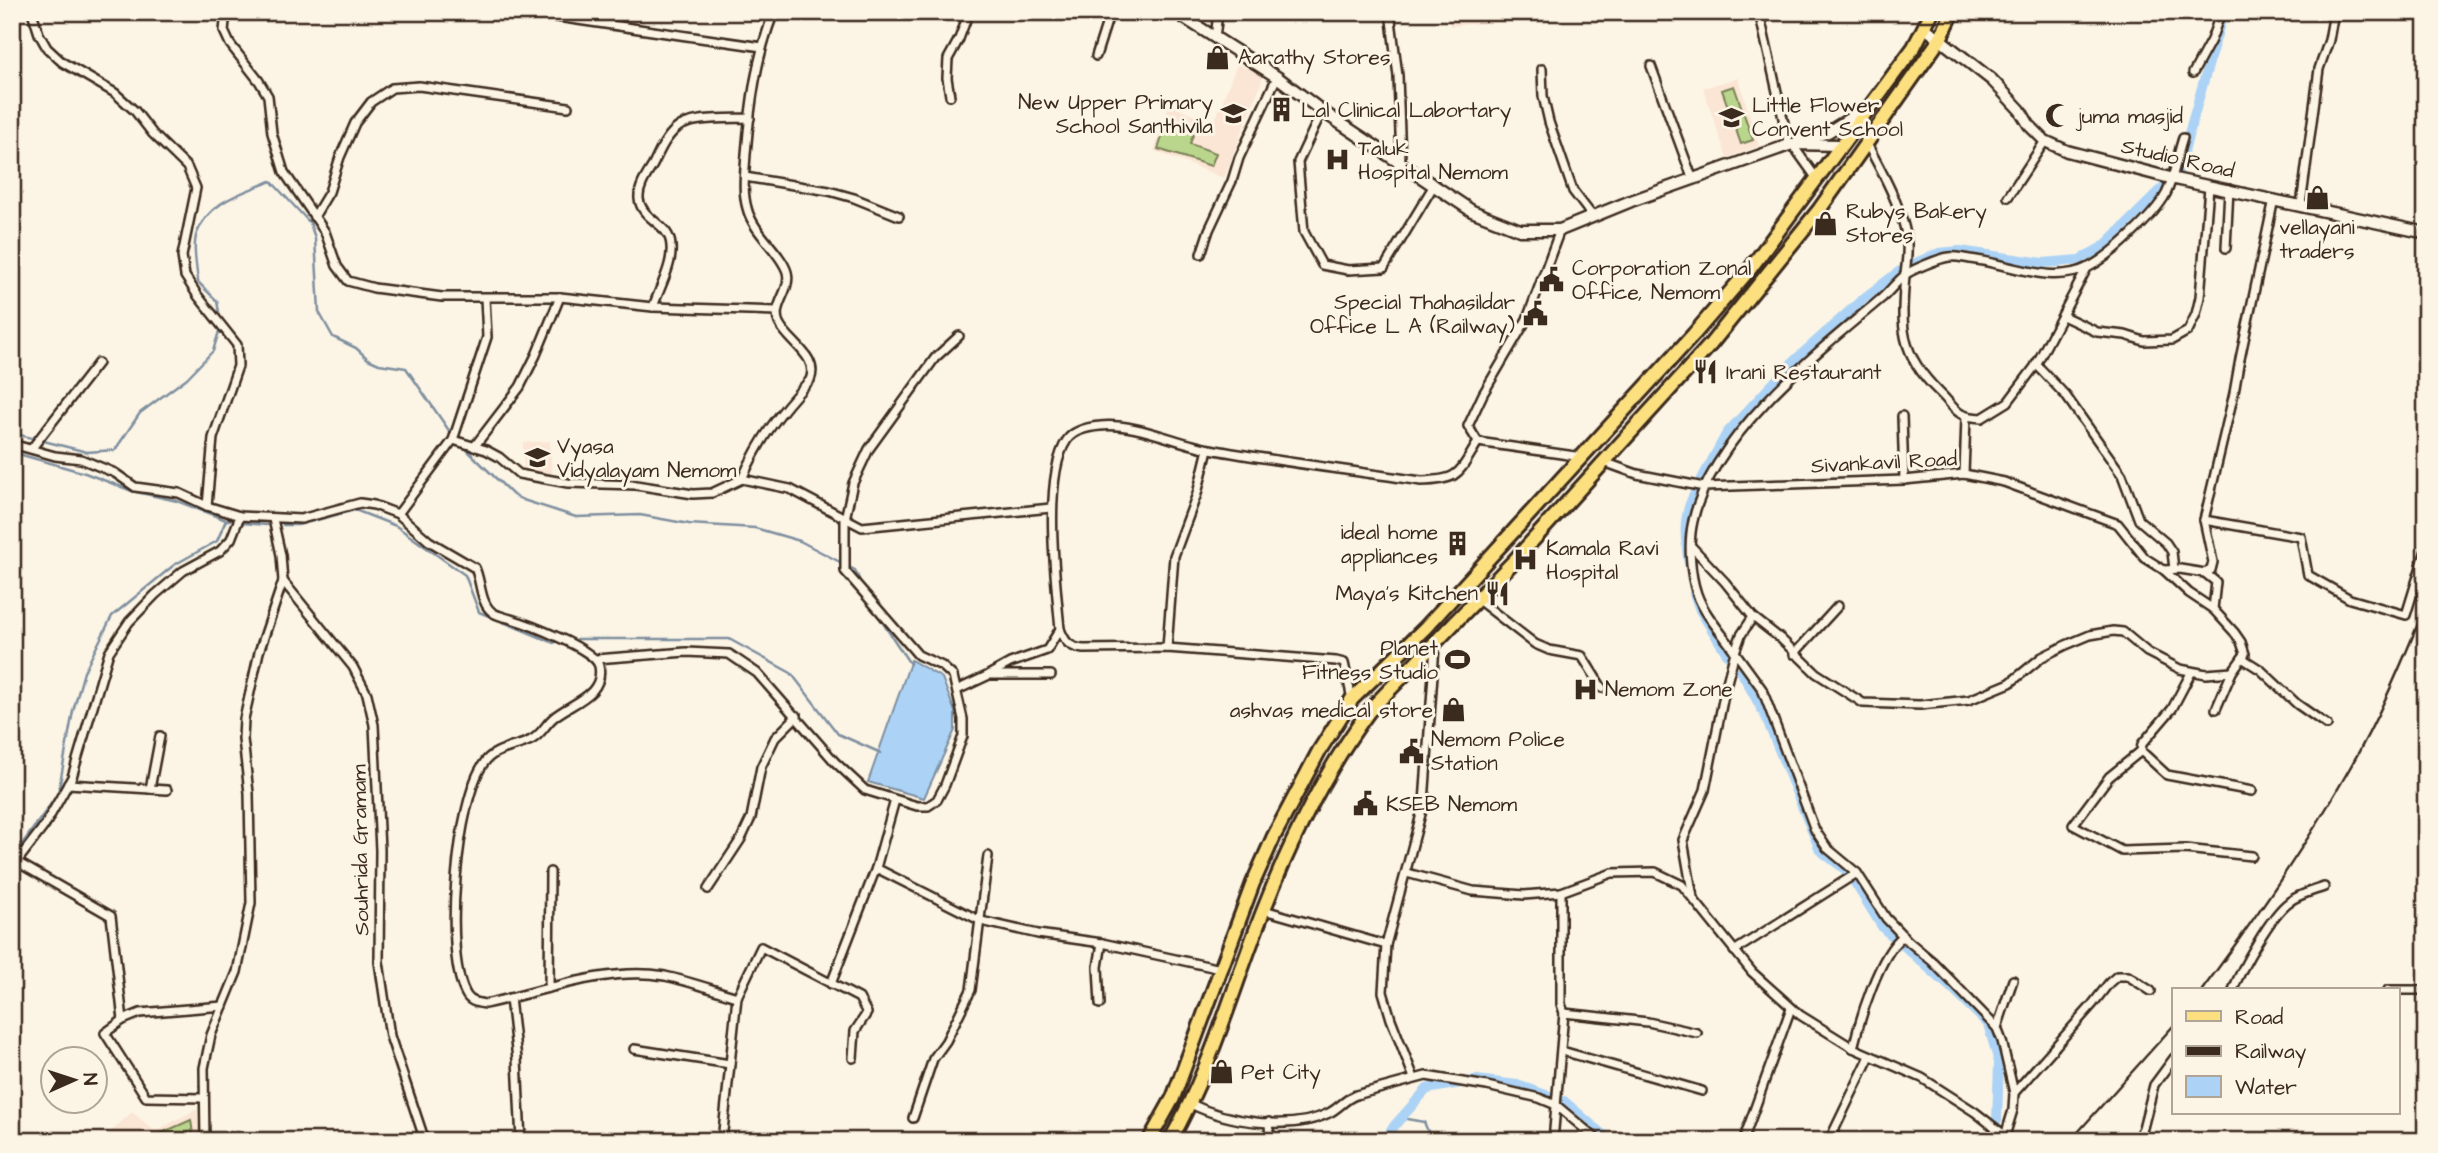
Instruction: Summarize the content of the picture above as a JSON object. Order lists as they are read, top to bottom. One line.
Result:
{"streets":{"street":["Studio Road","Sivankavil Road","Souhrida Gramam"]},"places":{"shop":["Aarathy Stores","vellayani traders","Rubys Bakery Stores","ashvas medical store","Pet City"],"building":["Lal Clinical Labortary","ideal home appliances"],"school or university":["New Upper Primary School Santhivila","Little Flower Convent School","Vyasa Vidyalayam Nemom"],"mosque":["juma masjid"],"hospital":["Taluk Hospital Nemom","Kamala Ravi Hospital","Nemom Zone"],"public building":["Corporation Zonal Office, Nemom","Special Thahasildar Office L A (Railway)","Nemom Police Station","KSEB Nemom"],"restaurant":["Irani Restaurant","Maya's Kitchen"],"sports":["Planet Fitness Studio"]},"legend":["Road","Railway","Water"],"north":"right"}
